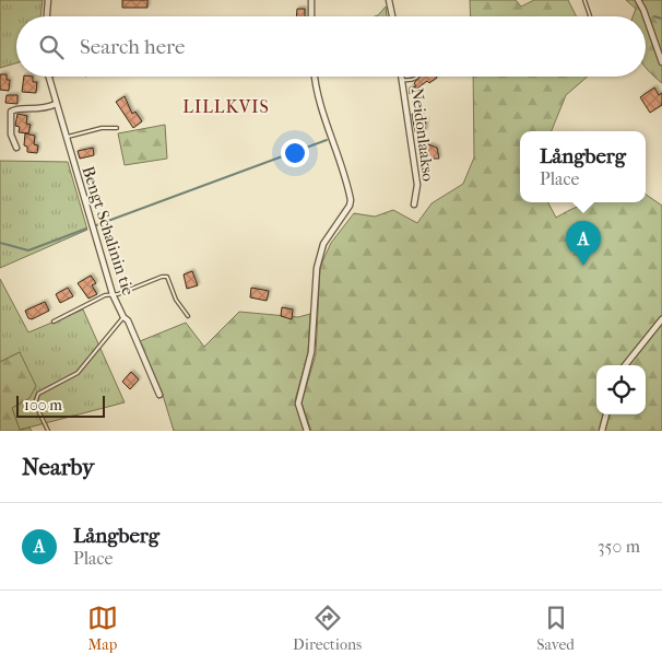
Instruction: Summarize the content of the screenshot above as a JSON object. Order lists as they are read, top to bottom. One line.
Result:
{"streets":{"street":["Neidonlaakso","Bengt Schalinin tie"]},"districts":["LILLKVIS"],"scale_bar":"100 m","page":{"search":"Search here","popup":["Långberg","Place"],"pins":"A","scale":"100 m","heading":"Nearby","list":[{"mark":"A","name":"Långberg","note":"Place","value":"350 m"}],"nav":["Map","Directions","Saved"]}}
